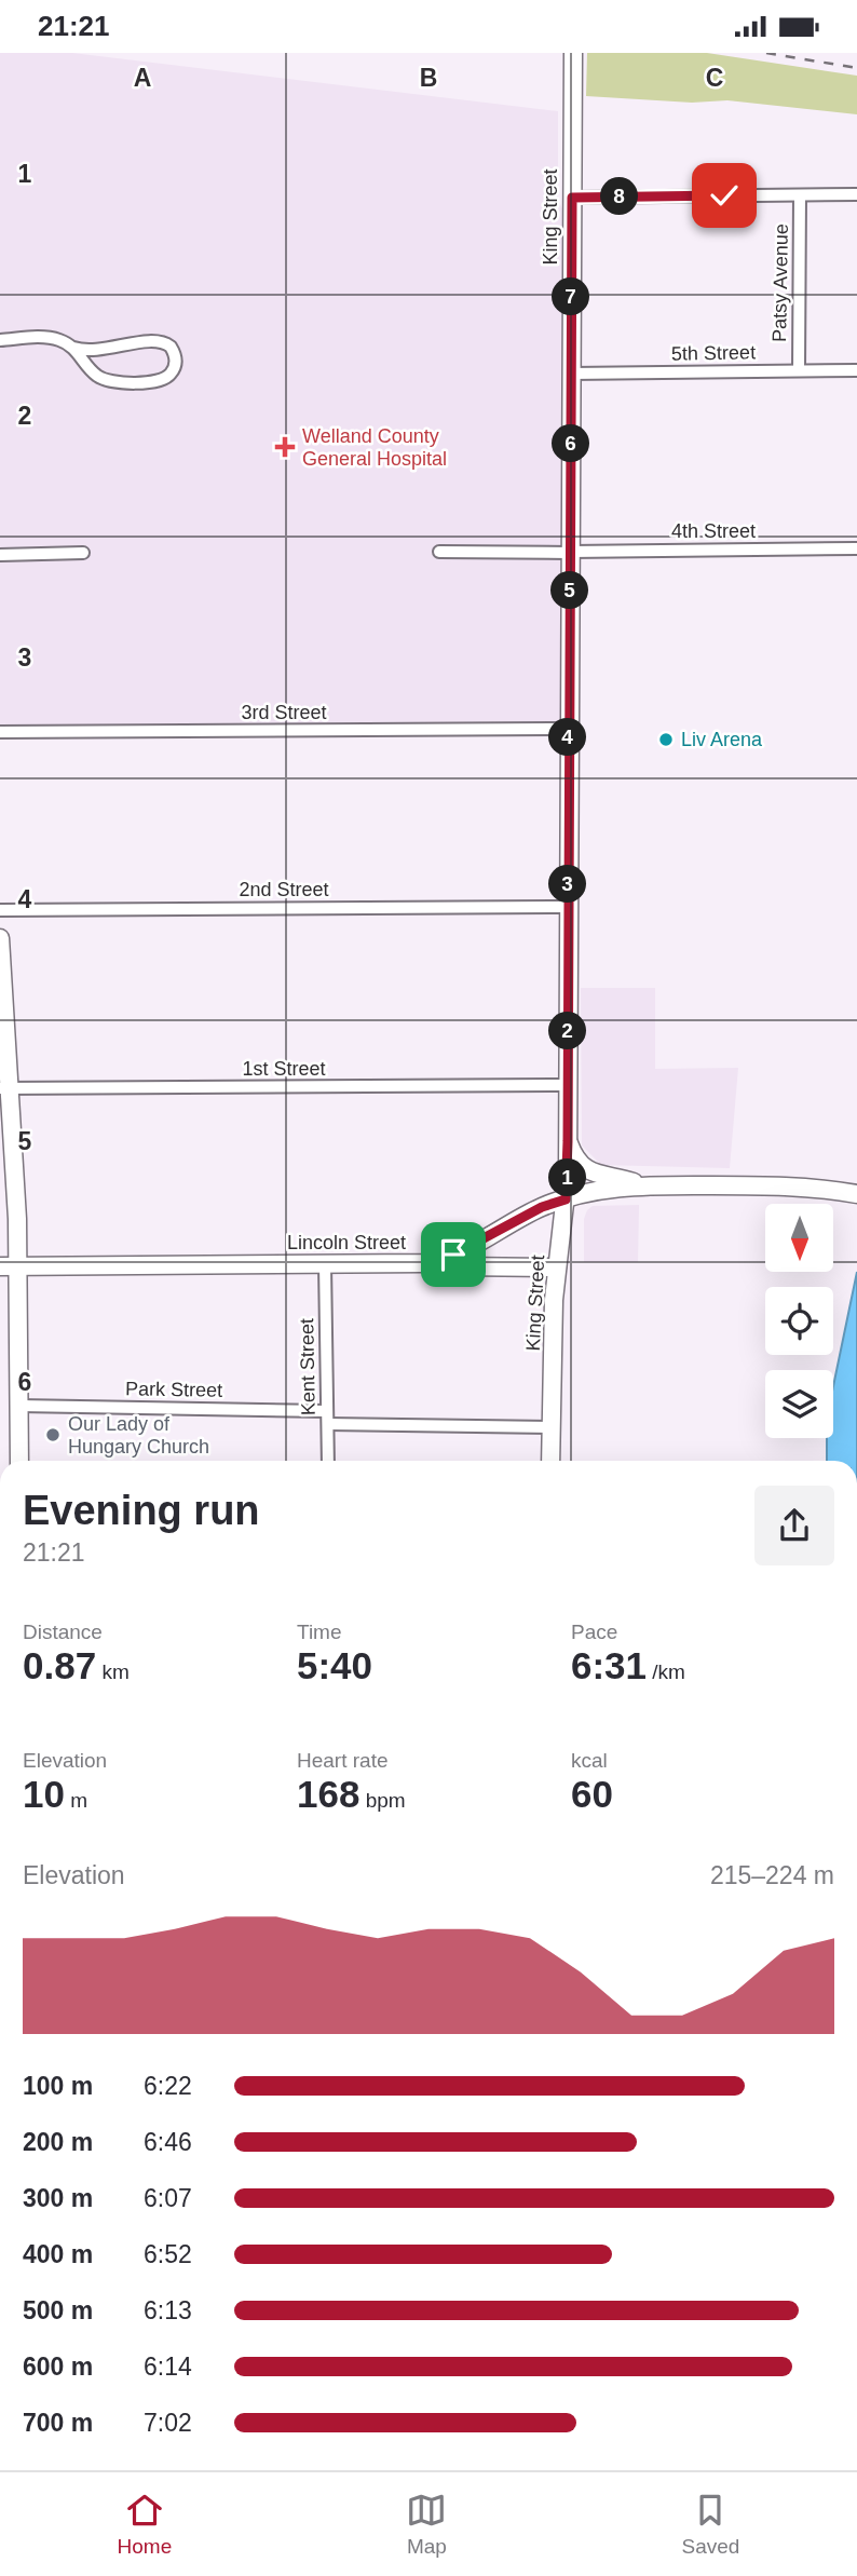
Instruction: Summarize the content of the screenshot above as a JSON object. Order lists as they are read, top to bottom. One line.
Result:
{"streets":{"main road":["King Street","Lincoln Street"],"street":["Patsy Avenue","5th Street","4th Street","3rd Street","2nd Street","1st Street","Kent Street","Park Street"]},"crossings":[["King Street","5th Street"],["King Street","4th Street"],["King Street","3rd Street"],["King Street","2nd Street"],["King Street","1st Street"],["King Street","Lincoln Street"],["Patsy Avenue","5th Street"],["Lincoln Street","Kent Street"],["Kent Street","Park Street"]],"places":{"health":["Welland County General Hospital"],"other":["Liv Arena","Our Lady of Hungary Church"]},"north":"bottom","page":{"status":"21:21","pins":["8","7","6","5","4","3","2","1"],"heading":["Evening run","21:21"],"stats":[["Distance","0.87 km"],["Time","5:40"],["Pace","6:31 /km"],["Elevation","10 m"],["Heart rate","168 bpm"],["kcal","60"]],"chart":["Elevation","215–224 m"],"list":[{"name":"100 m","note":"6:22"},{"name":"200 m","note":"6:46"},{"name":"300 m","note":"6:07"},{"name":"400 m","note":"6:52"},{"name":"500 m","note":"6:13"},{"name":"600 m","note":"6:14"},{"name":"700 m","note":"7:02"}],"tabs":["Home","Map","Saved"]},"grid":{"columns":["A","B","C"],"rows":["1","2","3","4","5","6"]}}
